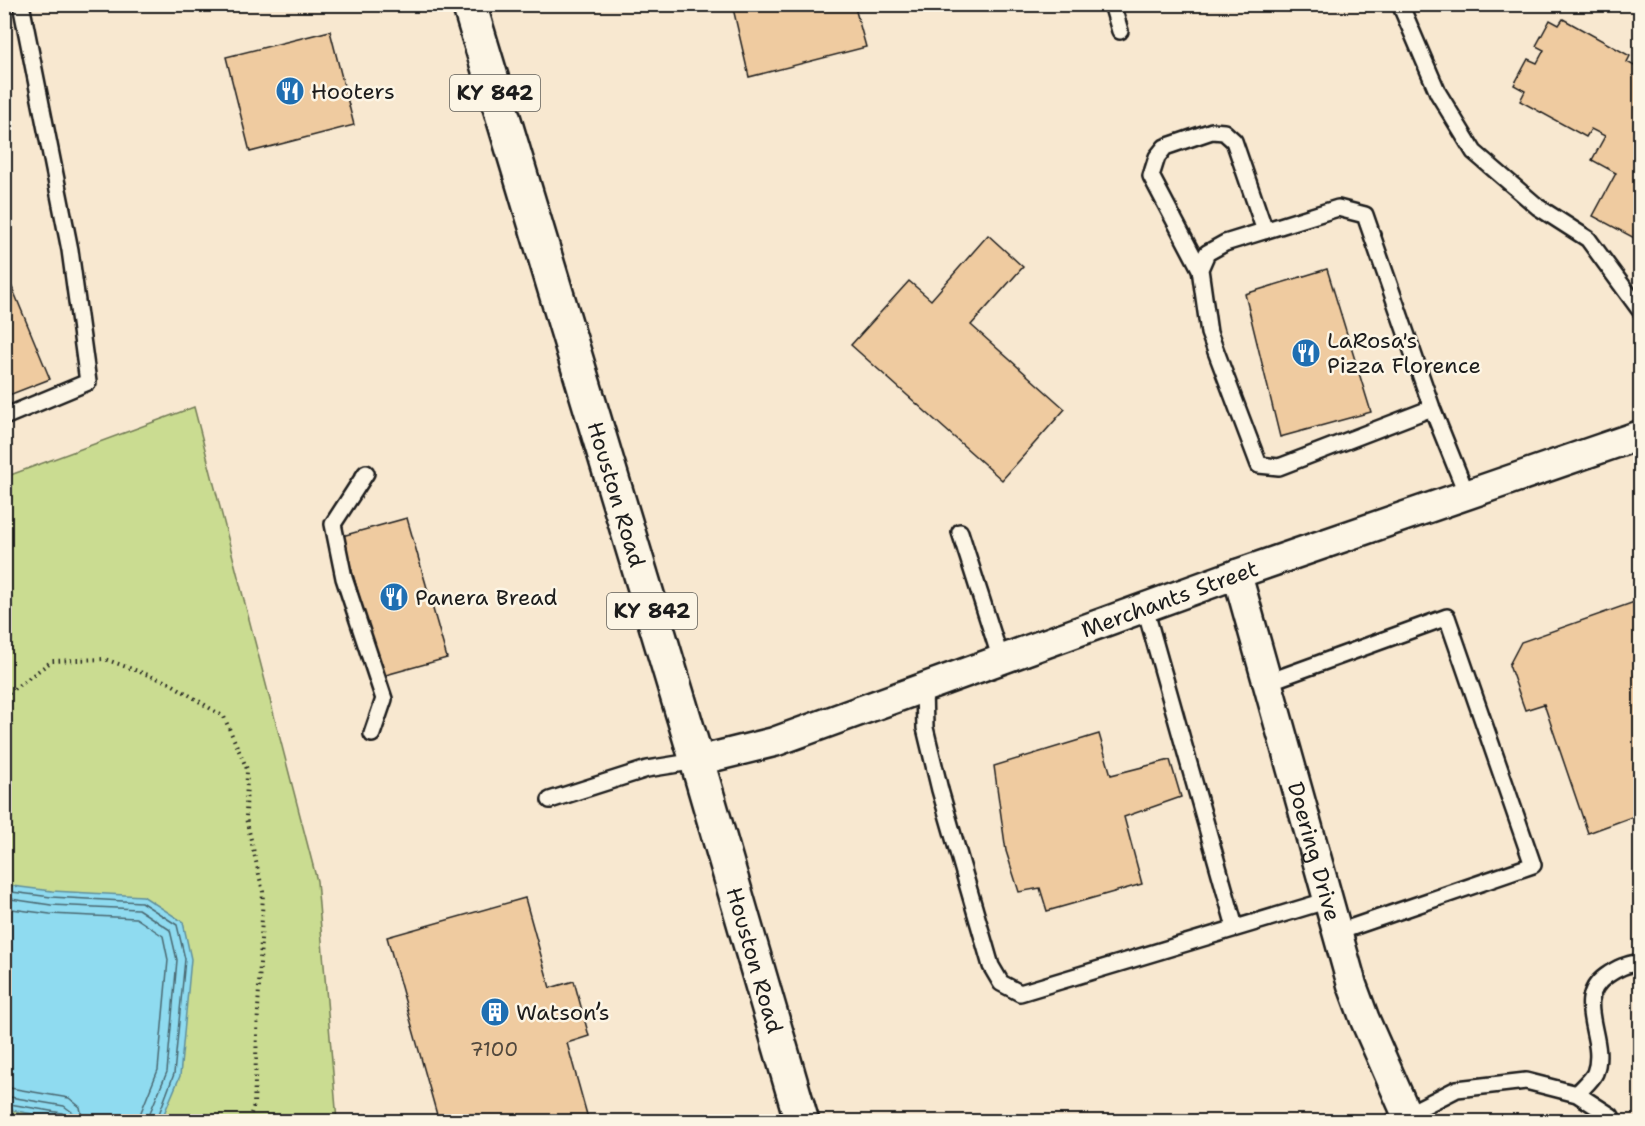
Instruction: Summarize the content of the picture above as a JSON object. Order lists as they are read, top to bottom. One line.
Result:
{"streets":{"main road":["KY 842","Houston Road"],"street":["Merchants Street","Doering Drive"]},"crossings":[["Houston Road","Merchants Street"],["Merchants Street","Doering Drive"]],"places":{"restaurant":["Hooters","LaRosa's Pizza Florence","Panera Bread"],"building":["Watson’s"]},"house_numbers":["7100"]}
